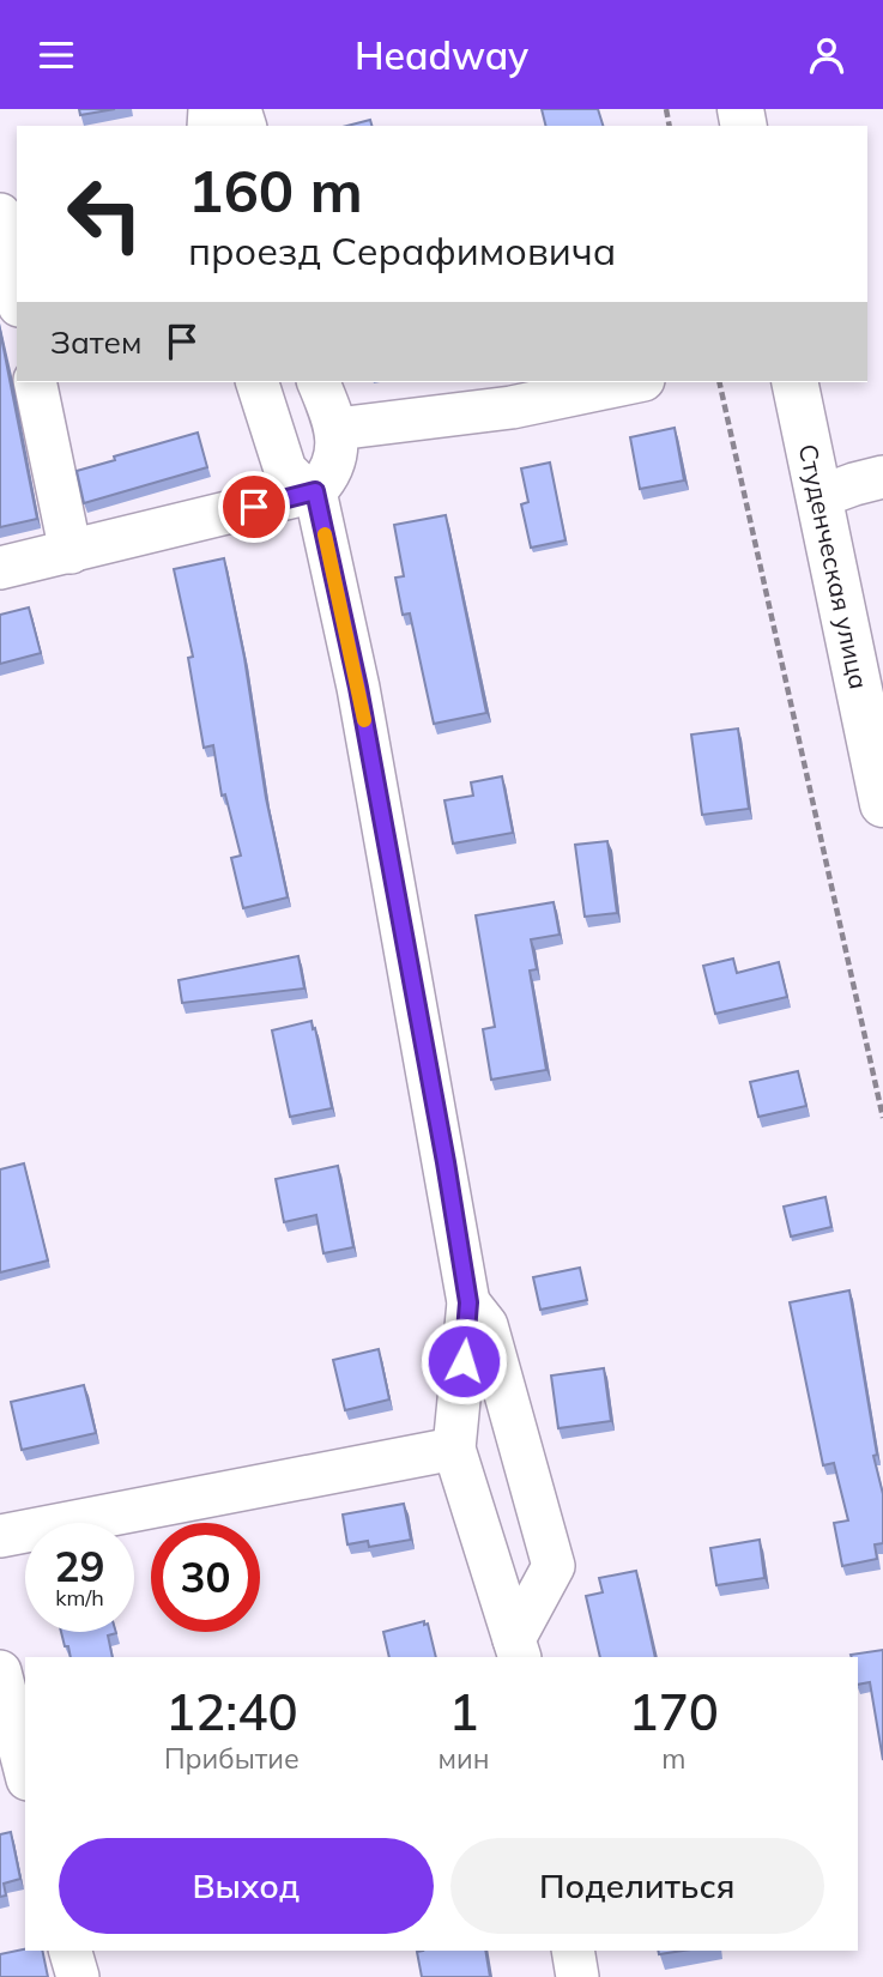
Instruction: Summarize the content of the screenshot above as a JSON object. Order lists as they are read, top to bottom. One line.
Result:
{"streets":{"main road":["Студенческая улица"]},"page":{"header":"Headway","turn":["160 m","проезд Серафимовича"],"then":"Затем","speed":"29 km/h","limit":"30","eta":["12:40","Прибытие","1","мин","170","m"],"buttons":["Выход","Поделиться"]}}
